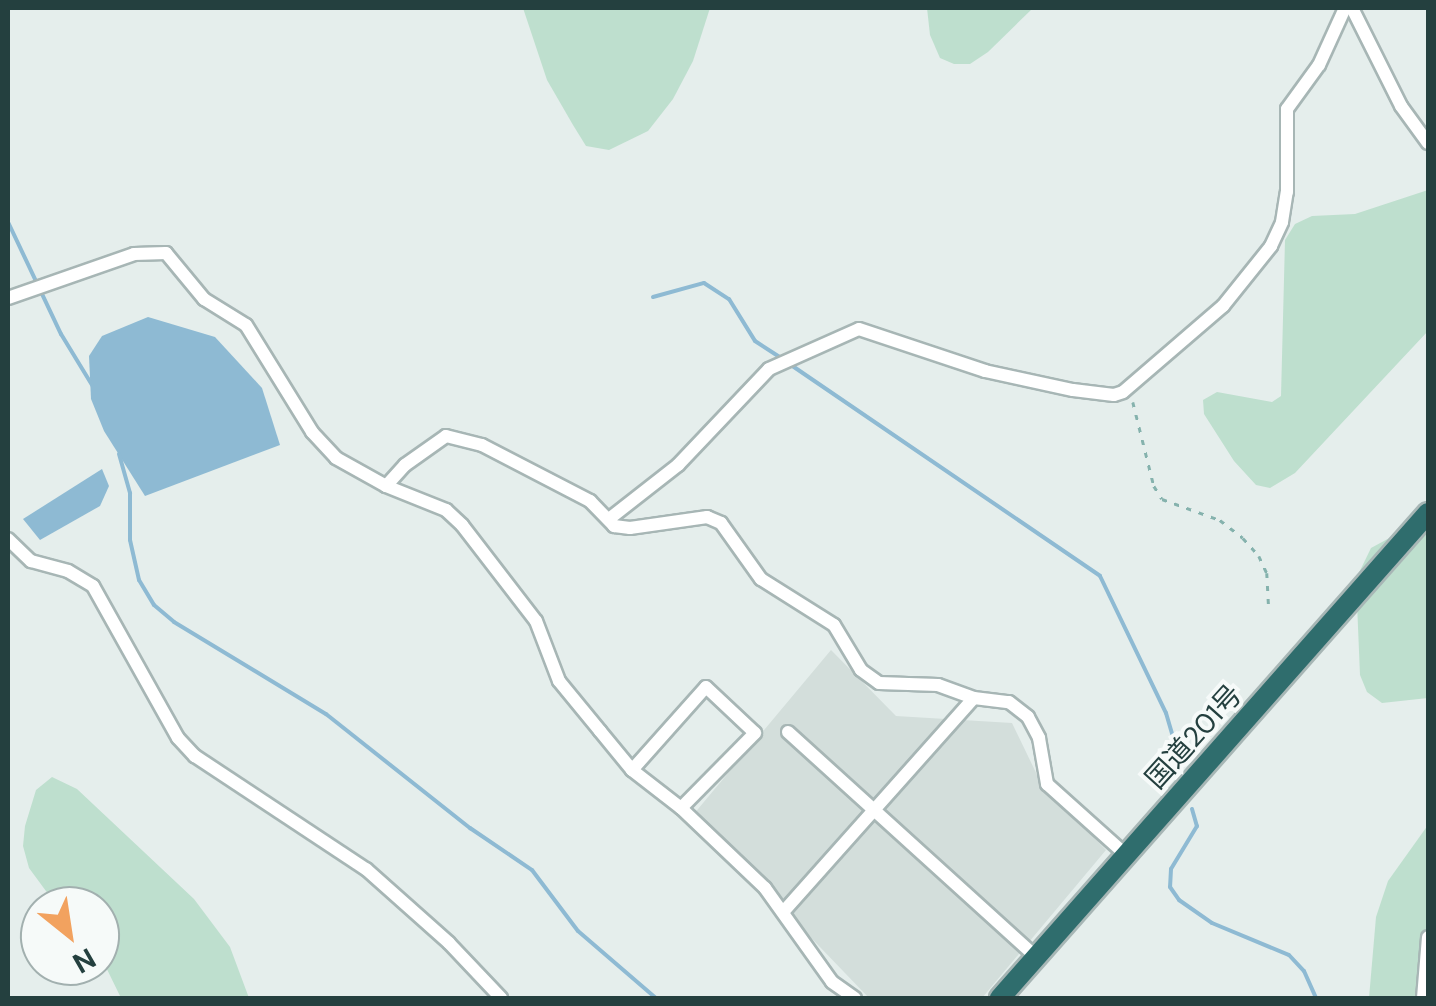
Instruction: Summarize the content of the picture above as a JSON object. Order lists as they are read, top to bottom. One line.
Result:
{"streets":{"highway":["国道201号"]},"north":"bottom right"}
